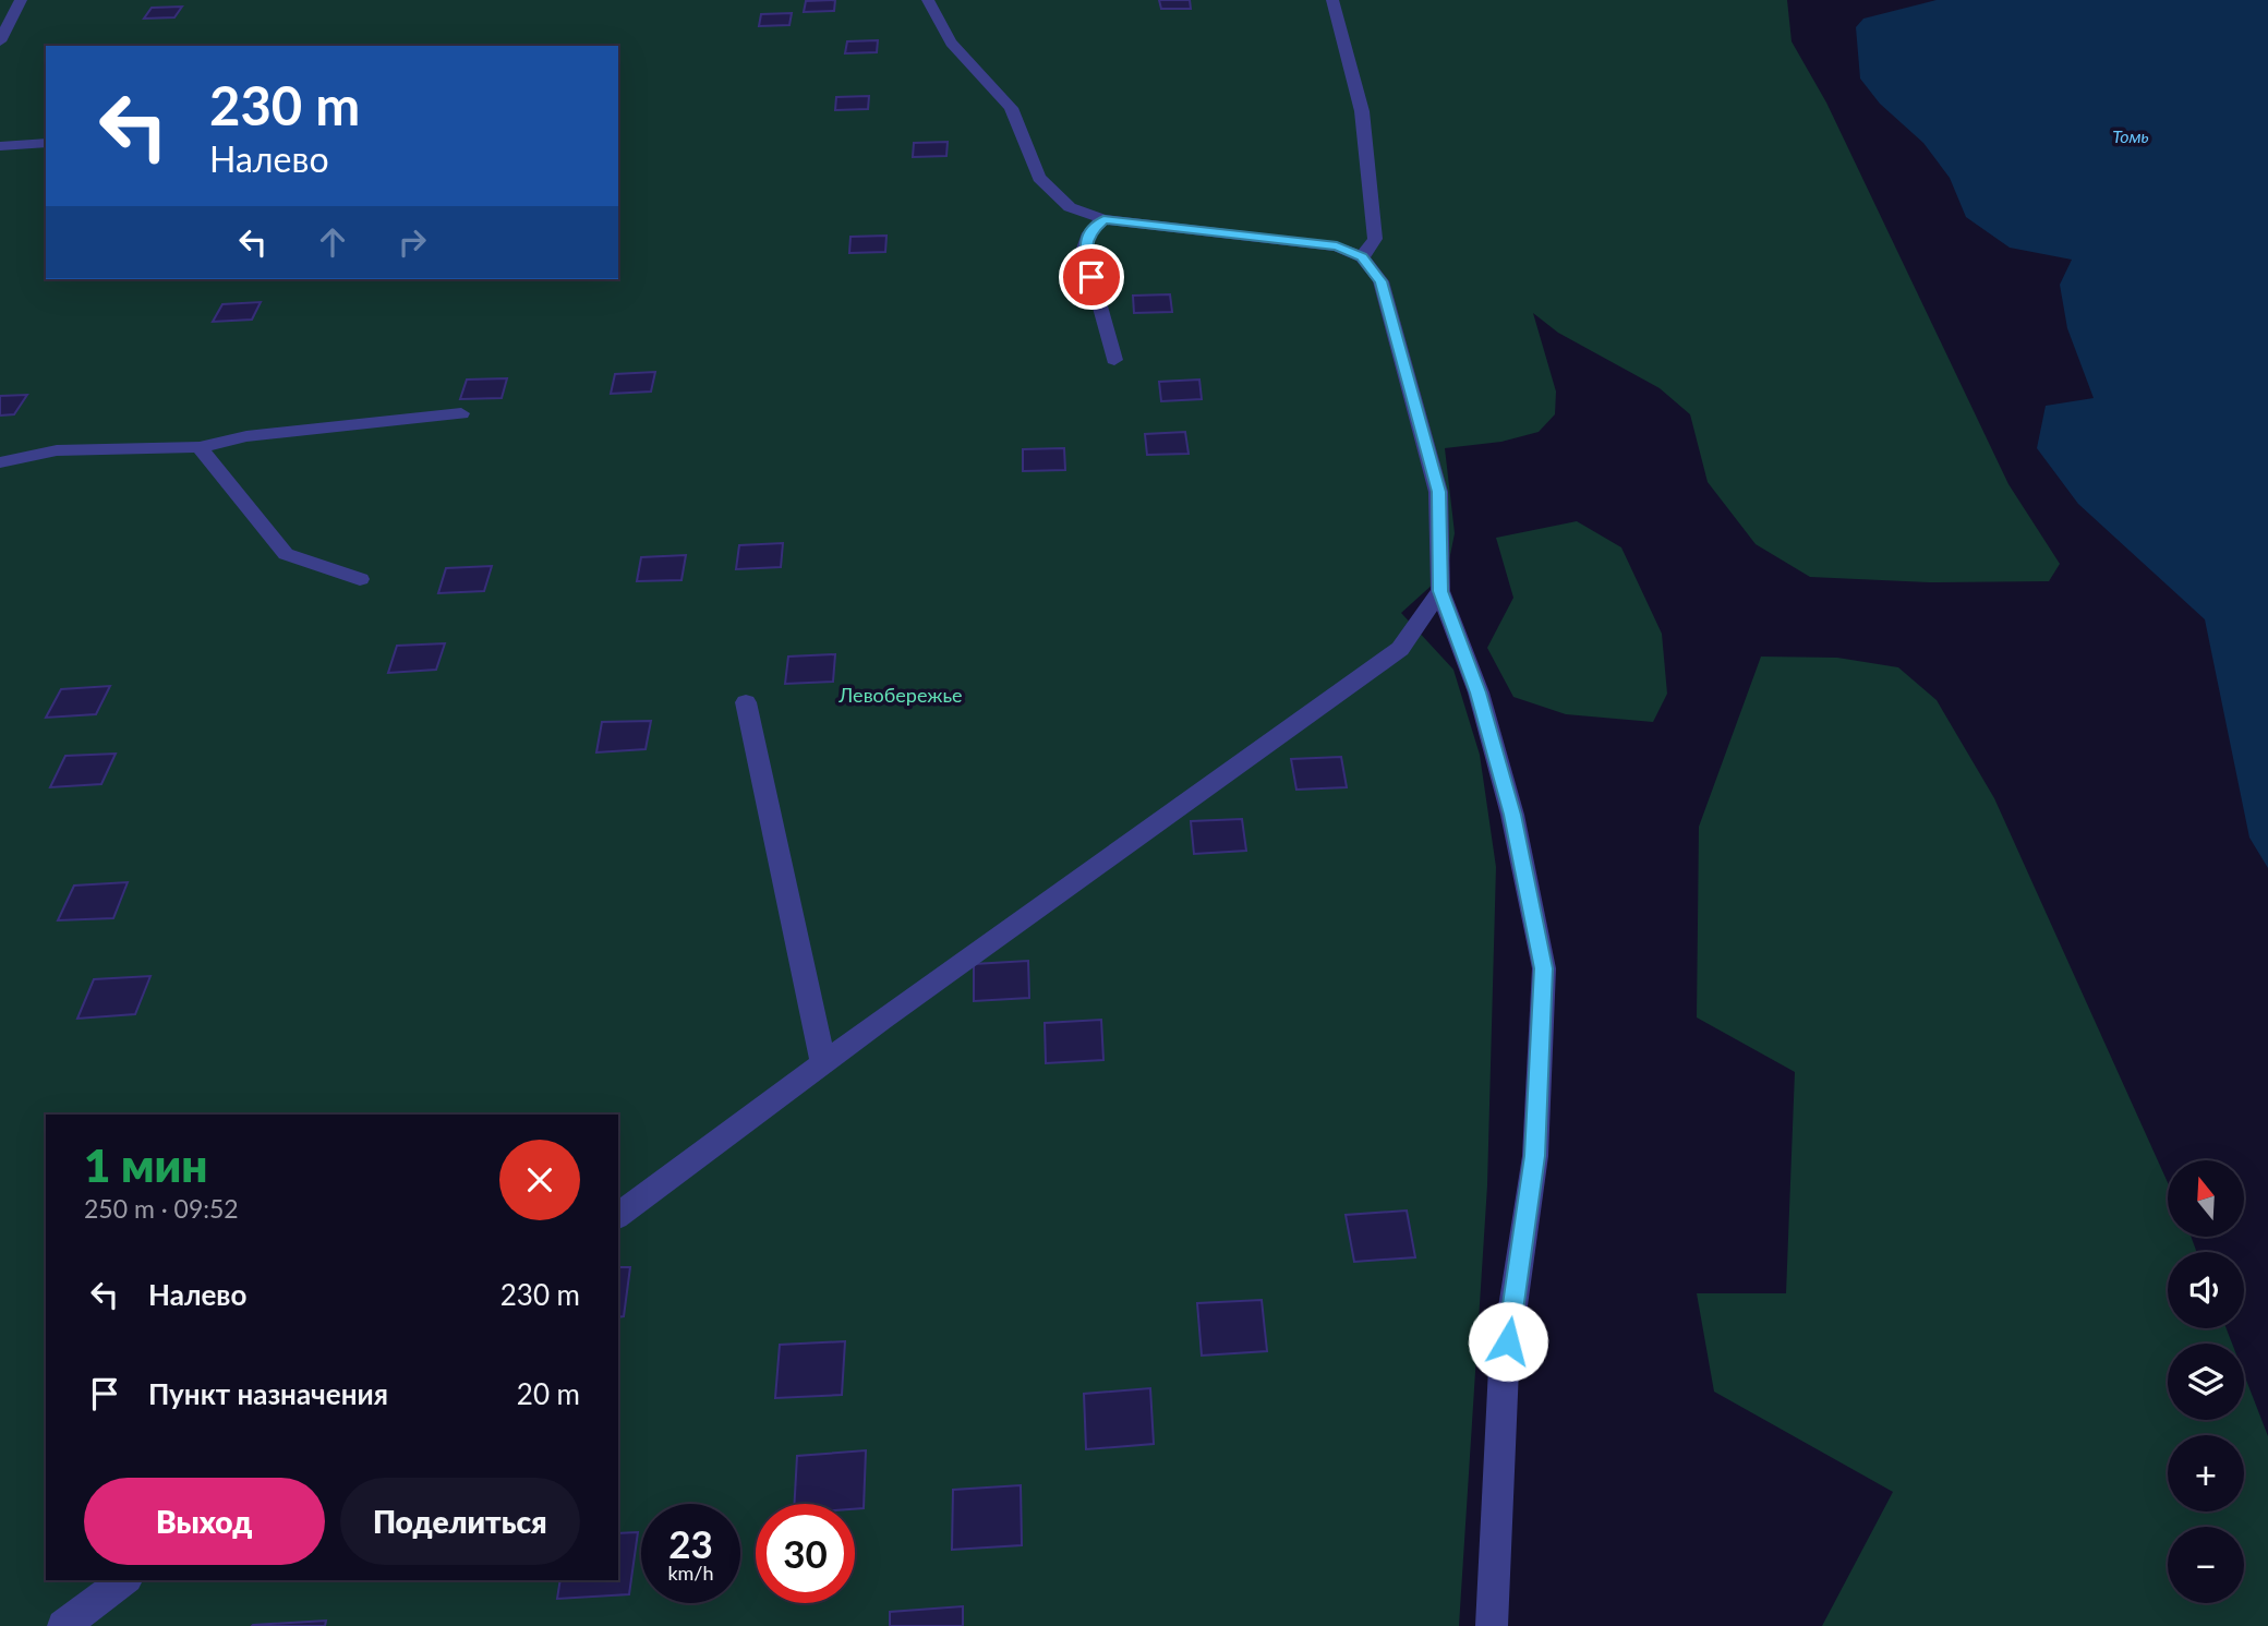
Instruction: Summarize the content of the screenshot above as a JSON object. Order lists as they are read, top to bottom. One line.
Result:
{"water":["Томь"],"parks":["Левобережье"],"north":"top","page":{"turn":["230 m","Налево"],"heading":["1 мин","250 m · 09:52"],"map_buttons":["+","−"],"list":[{"name":"Налево","value":"230 m"},{"name":"Пункт назначения","value":"20 m"}],"buttons":["Выход","Поделиться"],"speed":"23 km/h","limit":"30"}}
